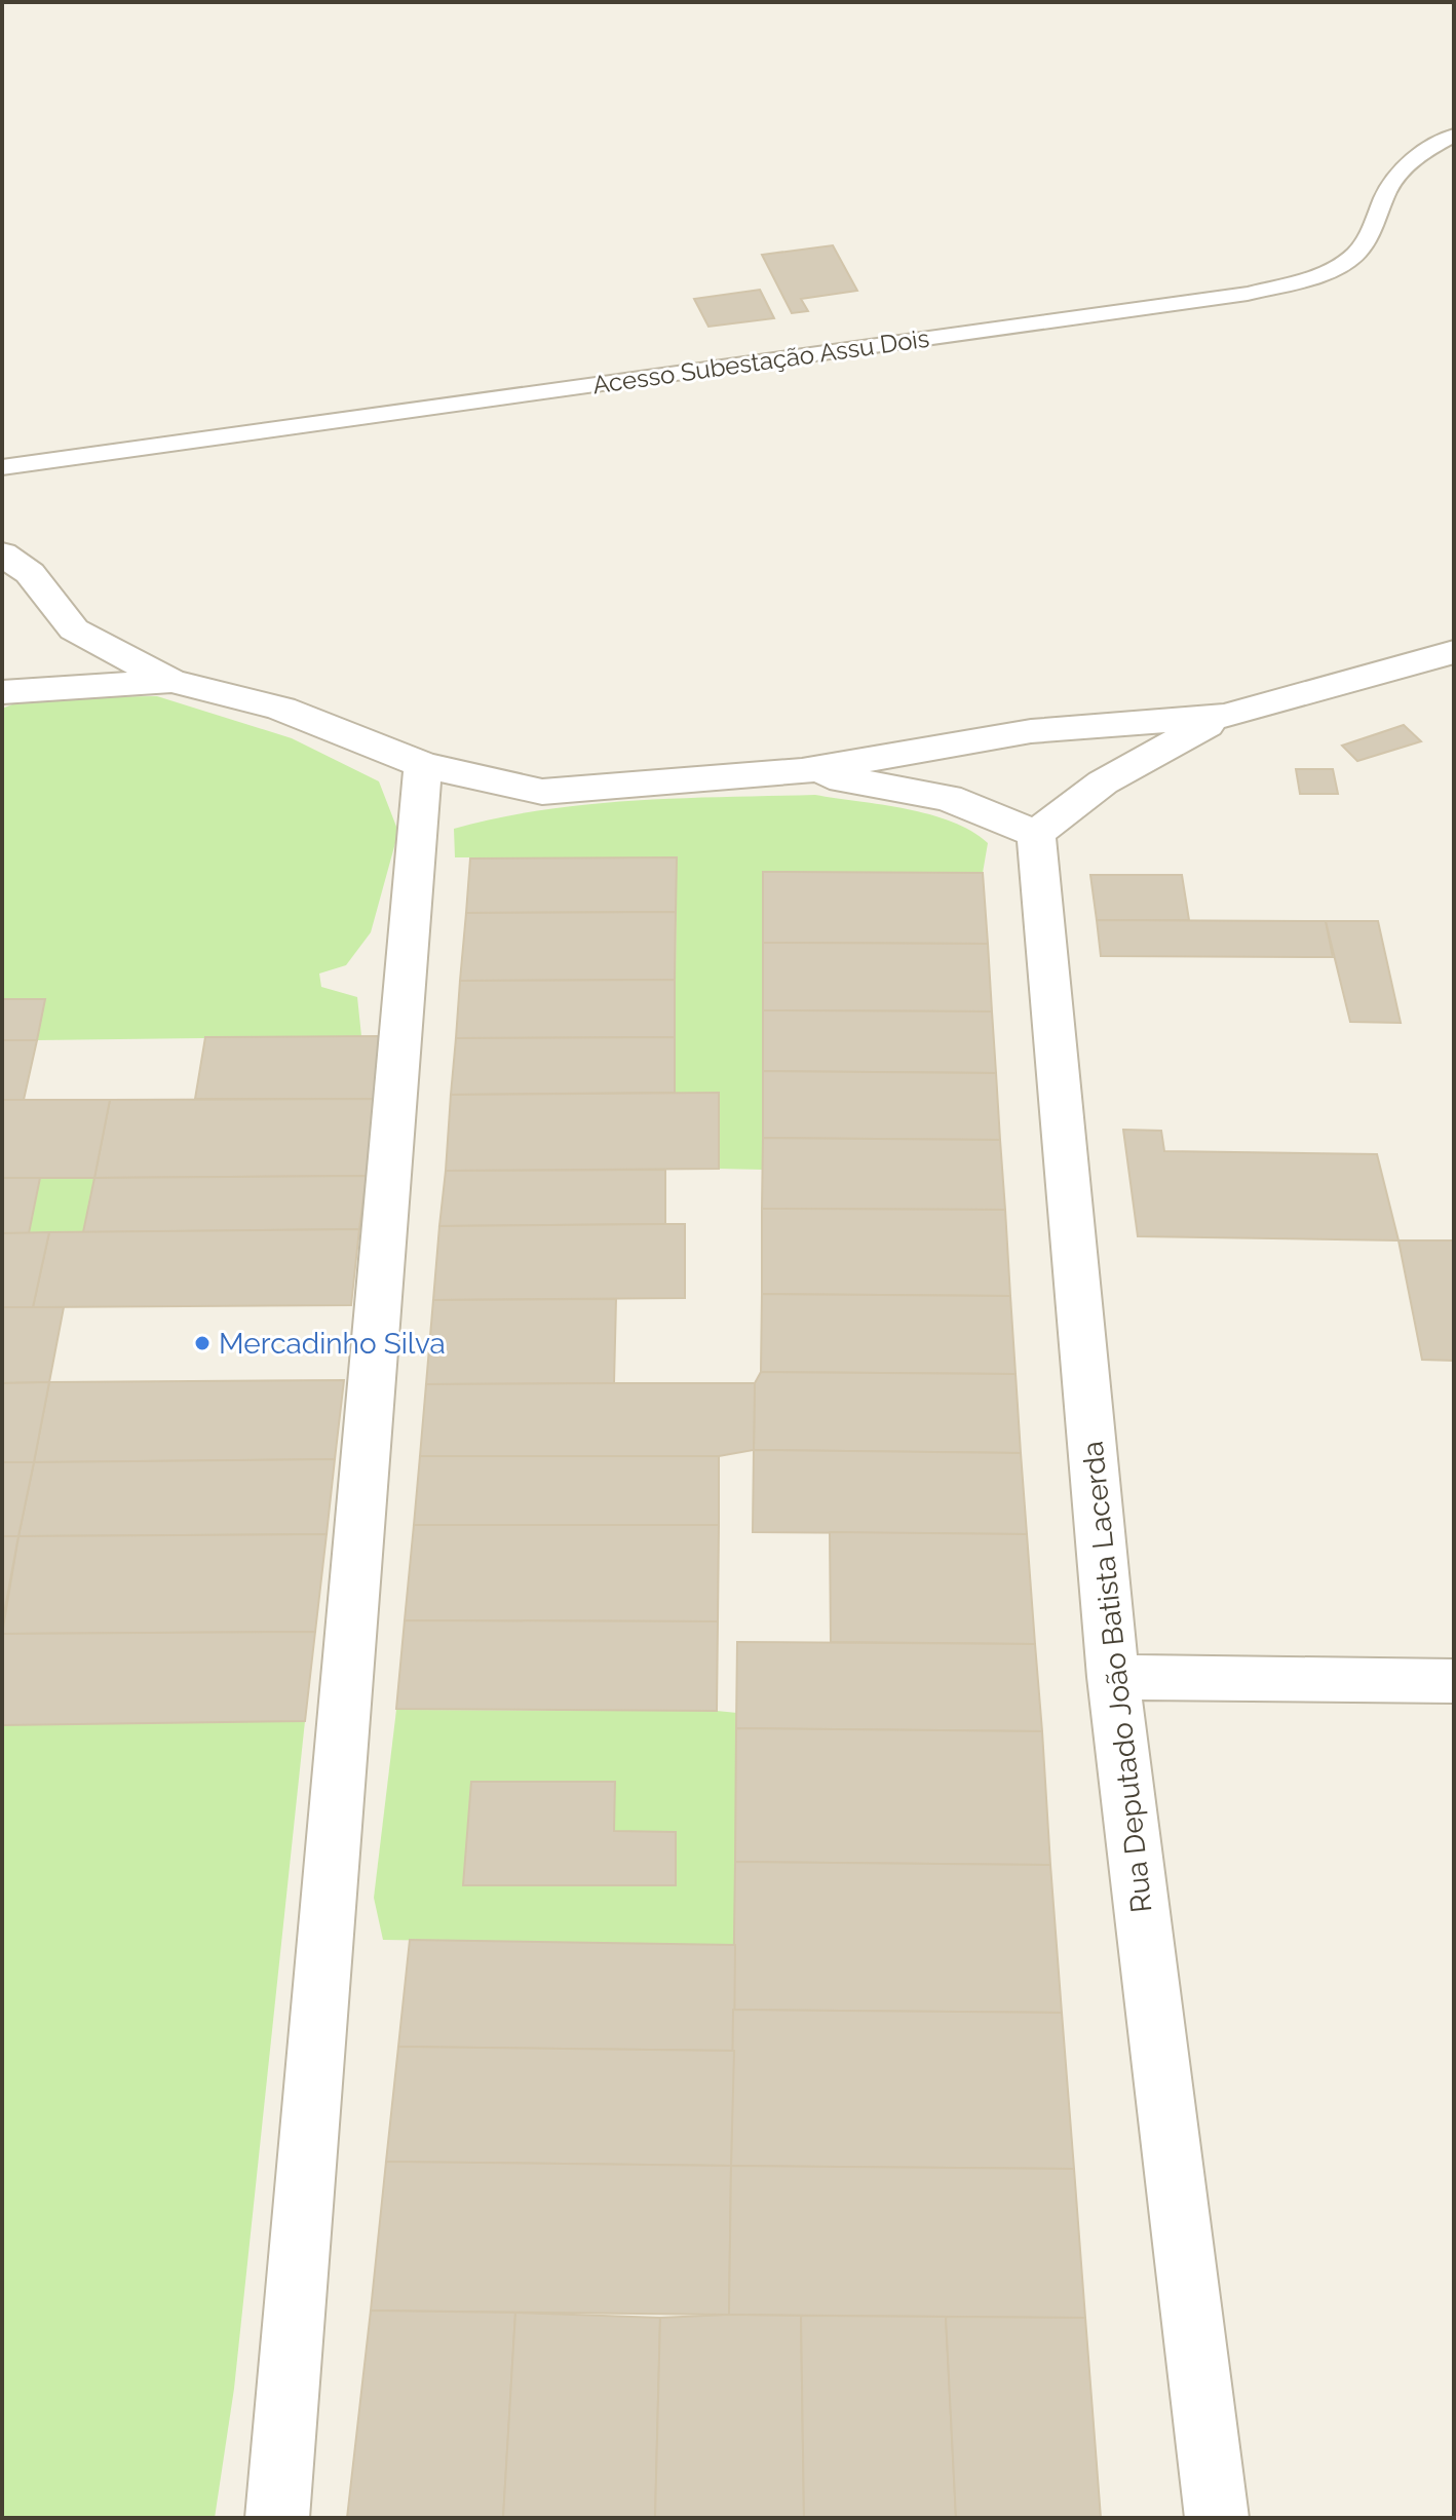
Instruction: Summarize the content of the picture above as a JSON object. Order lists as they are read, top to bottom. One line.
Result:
{"streets":{"street":["Rua Deputado João Batista Lacerda"],"lane":["Acesso Subestação Assu Dois"]},"places":["Mercadinho Silva"]}
